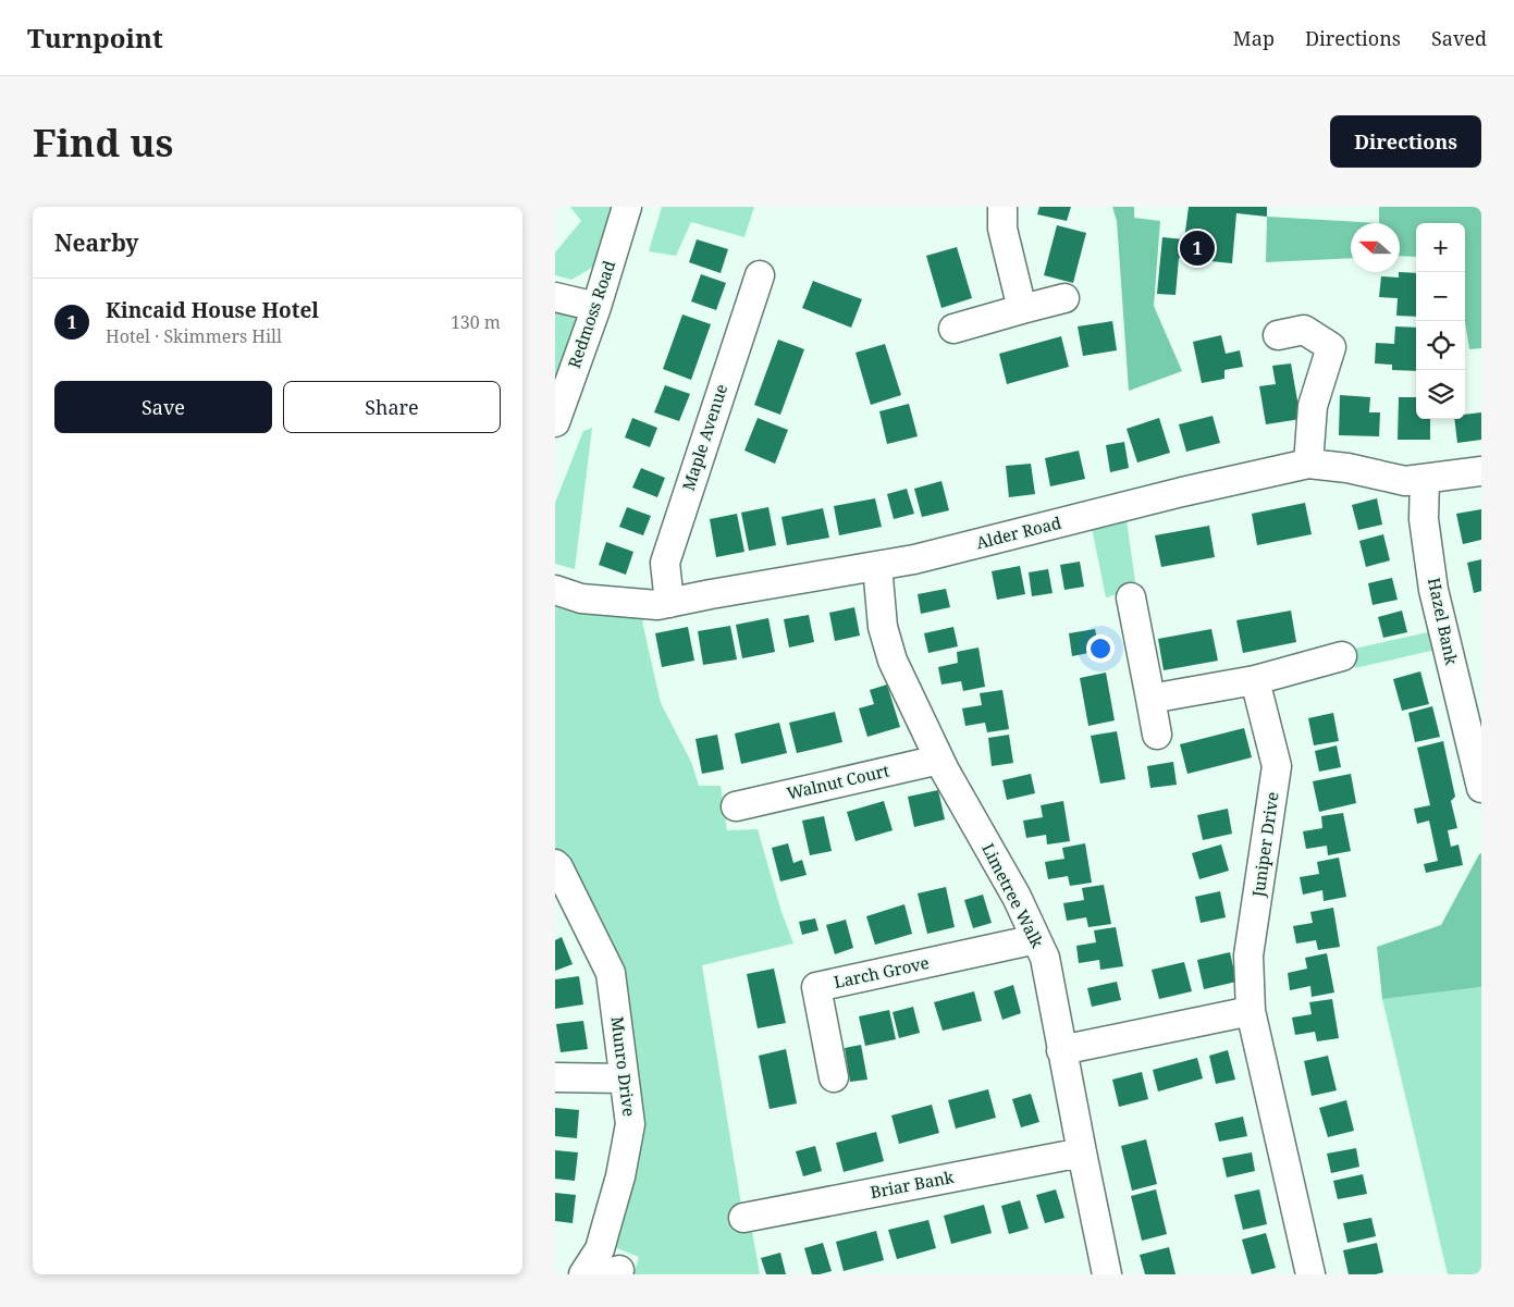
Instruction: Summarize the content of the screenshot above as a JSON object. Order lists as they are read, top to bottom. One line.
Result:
{"streets":{"street":["Redmoss Road","Maple Avenue","Alder Road","Hazel Bank","Walnut Court","Juniper Drive","Limetree Walk","Larch Grove","Munro Drive","Briar Bank"]},"crossings":[["Maple Avenue","Alder Road"],["Alder Road","Hazel Bank"],["Alder Road","Limetree Walk"],["Walnut Court","Limetree Walk"],["Limetree Walk","Larch Grove"],["Limetree Walk","Briar Bank"]],"north":"left","page":{"header":"Turnpoint","nav":["Map","Directions","Saved"],"buttons":["Directions",["Save","Share"]],"title":"Find us","heading":"Nearby","map_buttons":["+","−"],"pins":"1","list":[{"mark":"1","name":"Kincaid House Hotel","note":"Hotel · Skimmers Hill","value":"130 m"}]}}
